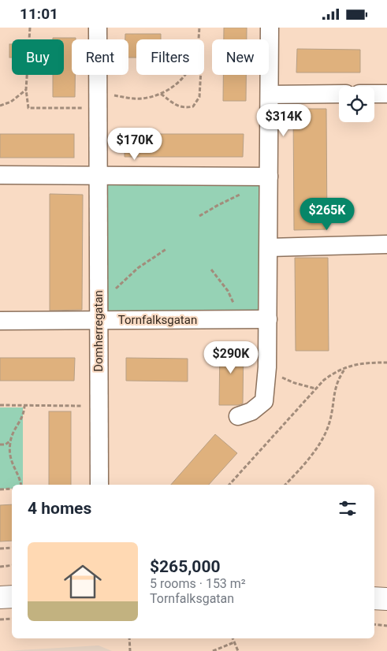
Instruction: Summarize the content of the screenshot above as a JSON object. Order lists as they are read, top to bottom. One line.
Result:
{"streets":{"street":["Tornfalksgatan","Domherregatan"]},"crossings":[["Tornfalksgatan","Domherregatan"]],"page":{"status":"11:01","chip":["Buy","Rent","Filters","New"],"price":["$314K","$170K","$265K","$290K"],"heading":"4 homes","list":[{"name":"$265,000","note":"5 rooms · 153 m² · Tornfalksgatan"}]}}
